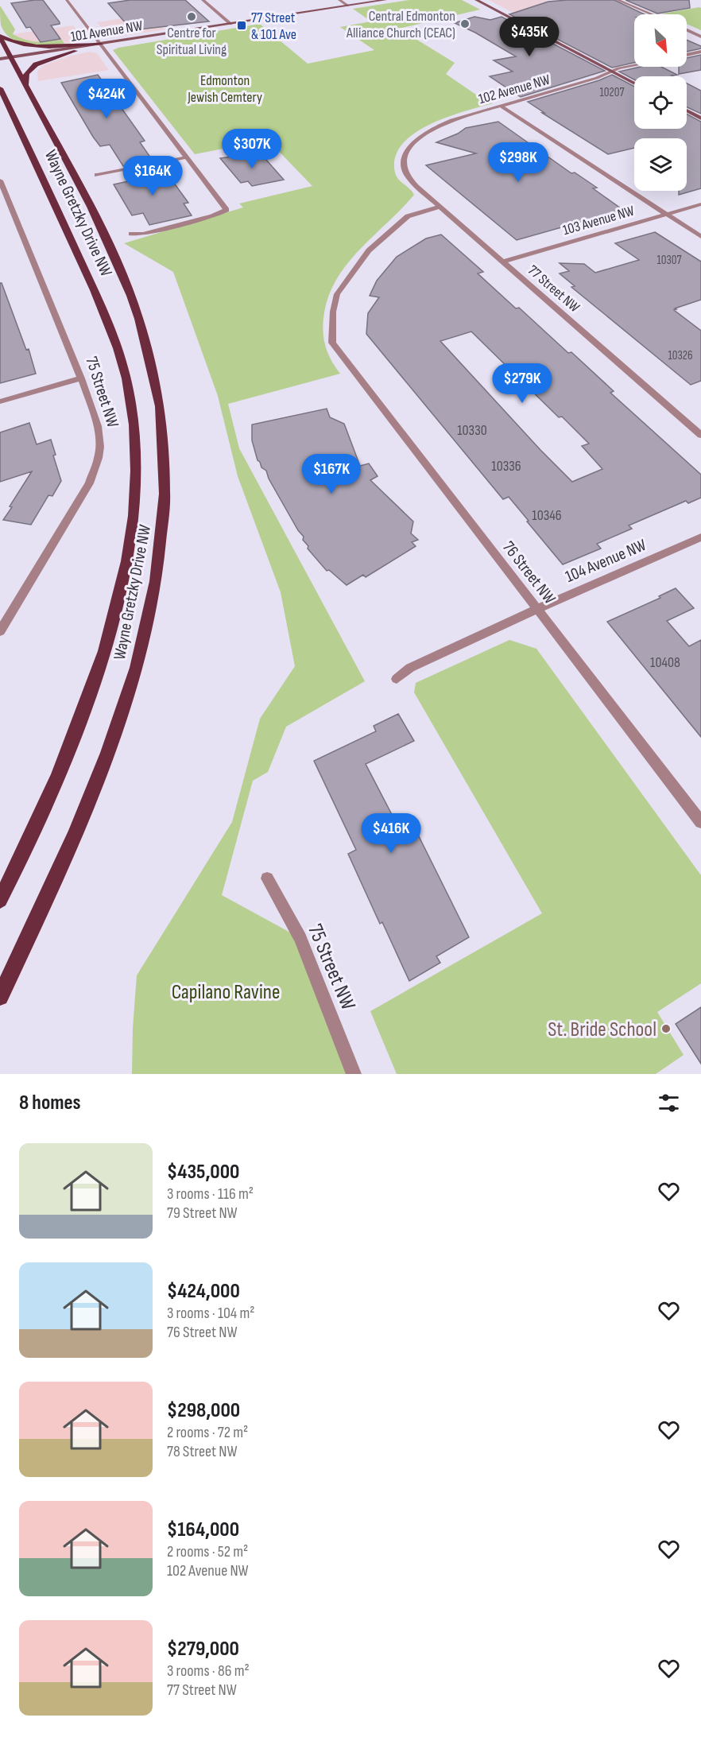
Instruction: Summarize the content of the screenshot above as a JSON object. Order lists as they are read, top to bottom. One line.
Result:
{"streets":{"main road":["Wayne Gretzky Drive NW"],"street":["101 Avenue NW","102 Avenue NW","103 Avenue NW","77 Street NW","75 Street NW","104 Avenue NW","76 Street NW"]},"crossings":[["101 Avenue NW","Wayne Gretzky Drive NW"],["102 Avenue NW","77 Street NW"],["103 Avenue NW","77 Street NW"],["77 Street NW","76 Street NW"],["104 Avenue NW","76 Street NW"]],"parks":["Edmonton Jewish Cemtery","Capilano Ravine"],"places":{"other":["Centre for Spiritual Living","Central Edmonton Alliance Church (CEAC)","St. Bride School"],"transit":["77 Street & 101 Ave"]},"house_numbers":["10207","10307","10326","10330","10336","10346","10408"],"north":"bottom right","page":{"price":["$435K","$424K","$307K","$298K","$164K","$279K","$167K","$416K"],"heading":"8 homes","list":[{"name":"$435,000","note":"3 rooms · 116 m² · 79 Street NW"},{"name":"$424,000","note":"3 rooms · 104 m² · 76 Street NW"},{"name":"$298,000","note":"2 rooms · 72 m² · 78 Street NW"},{"name":"$164,000","note":"2 rooms · 52 m² · 102 Avenue NW"},{"name":"$279,000","note":"3 rooms · 86 m² · 77 Street NW"}]}}
